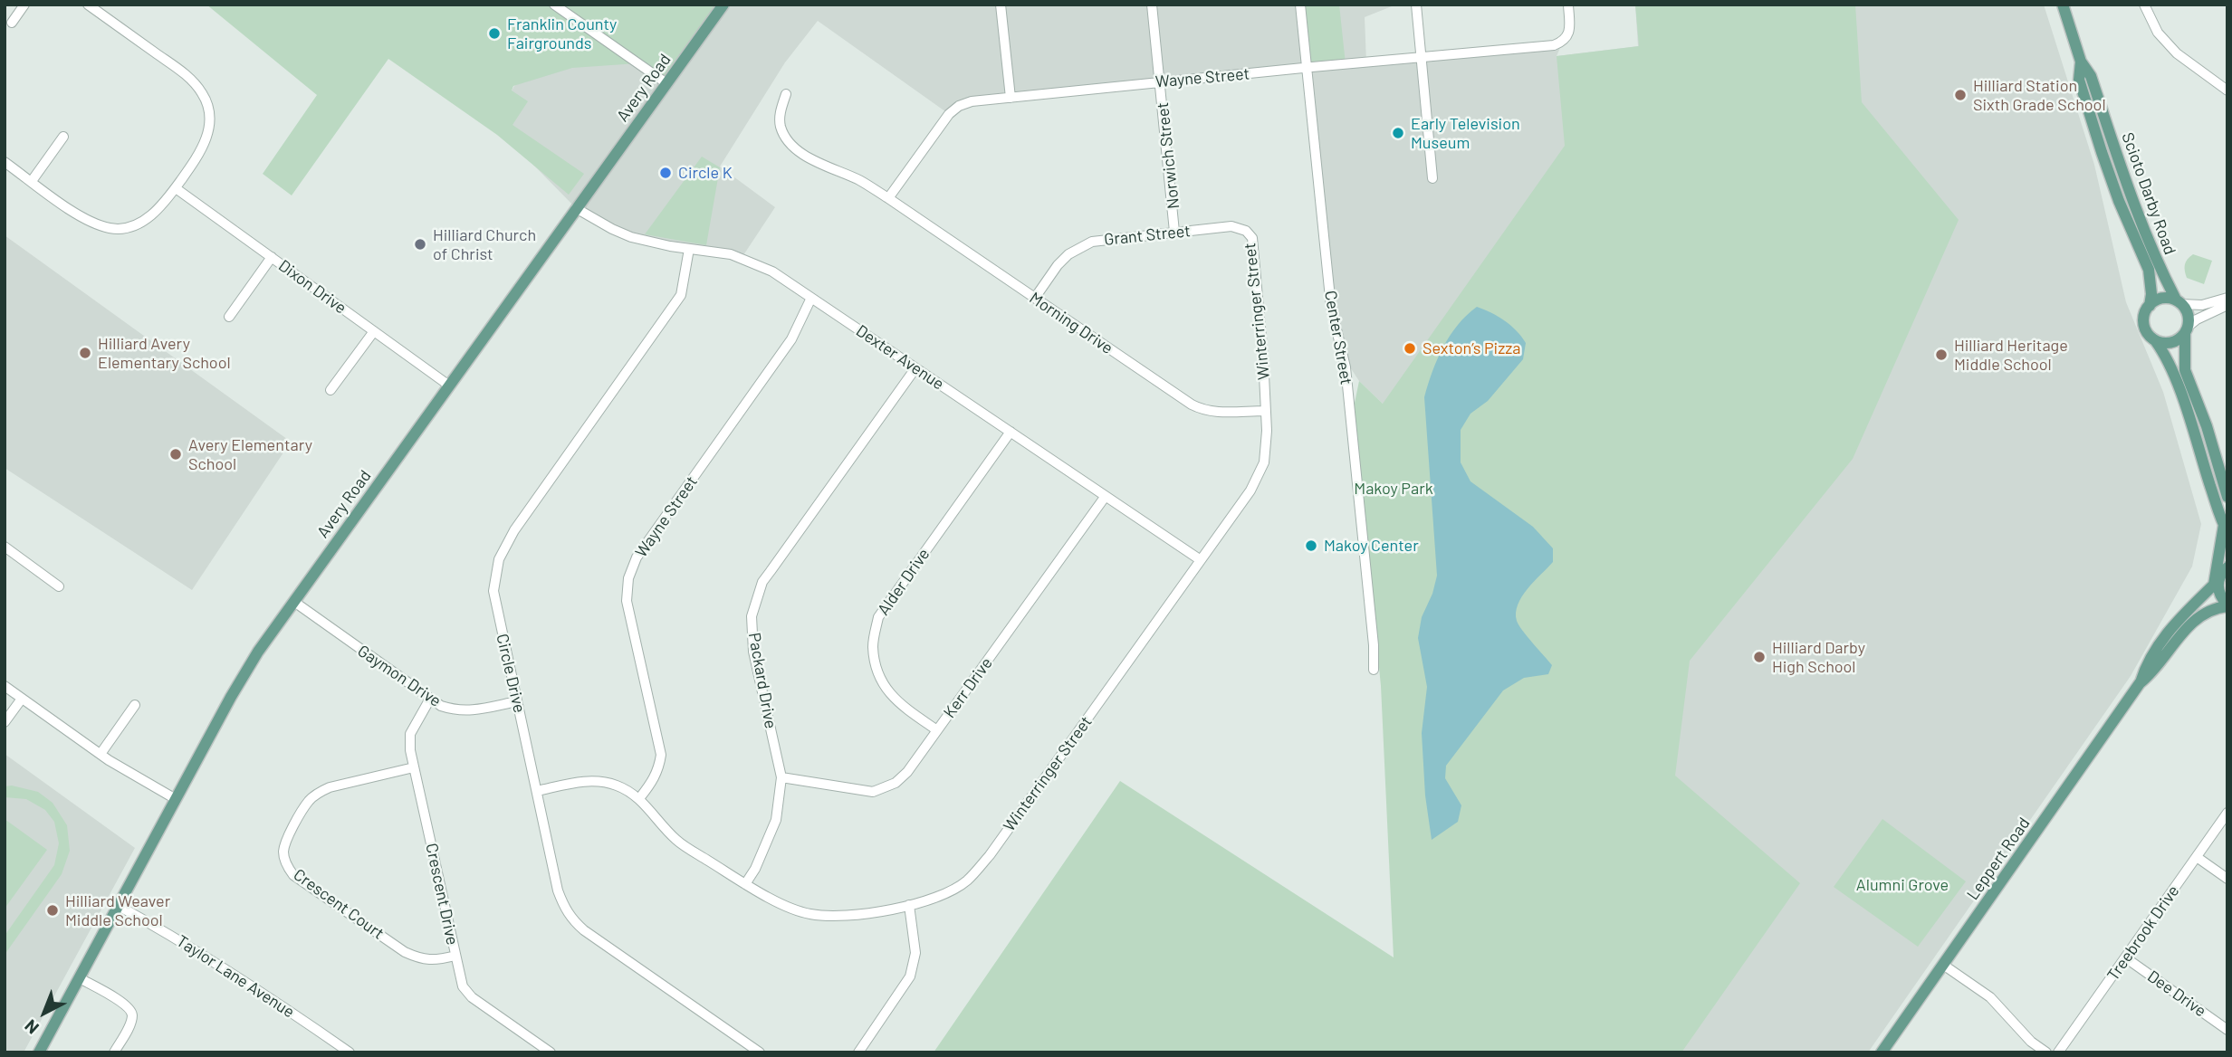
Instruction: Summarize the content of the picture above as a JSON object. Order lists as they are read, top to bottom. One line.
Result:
{"streets":{"main road":["Avery Road","Scioto Darby Road","Leppert Road"],"street":["Wayne Street","Norwich Street","Grant Street","Dixon Drive","Winterringer Street","Morning Drive","Center Street","Dexter Avenue","Alder Drive","Circle Drive","Gaymon Drive","Packard Drive","Kerr Drive","Crescent Drive","Crescent Court","Treebrook Drive","Taylor Lane Avenue","Dee Drive"]},"crossings":[["Wayne Street","Norwich Street"],["Wayne Street","Winterringer Street"],["Wayne Street","Morning Drive"],["Wayne Street","Center Street"],["Wayne Street","Dexter Avenue"],["Avery Road","Dixon Drive"],["Avery Road","Dexter Avenue"],["Avery Road","Gaymon Drive"],["Avery Road","Taylor Lane Avenue"],["Norwich Street","Grant Street"],["Grant Street","Winterringer Street"],["Grant Street","Morning Drive"],["Winterringer Street","Morning Drive"],["Winterringer Street","Dexter Avenue"],["Winterringer Street","Packard Drive"],["Dexter Avenue","Alder Drive"],["Dexter Avenue","Circle Drive"],["Dexter Avenue","Packard Drive"],["Dexter Avenue","Kerr Drive"],["Alder Drive","Kerr Drive"],["Circle Drive","Gaymon Drive"],["Gaymon Drive","Crescent Drive"],["Packard Drive","Kerr Drive"],["Crescent Drive","Crescent Court"],["Treebrook Drive","Dee Drive"]],"parks":["Makoy Park","Alumni Grove"],"places":["Franklin County Fairgrounds","Hilliard Station Sixth Grade School","Early Television Museum","Circle K","Hilliard Church of Christ","Sexton’s Pizza","Hilliard Avery Elementary School","Hilliard Heritage Middle School","Avery Elementary School","Makoy Center","Hilliard Darby High School","Hilliard Weaver Middle School"],"north":"bottom left"}
